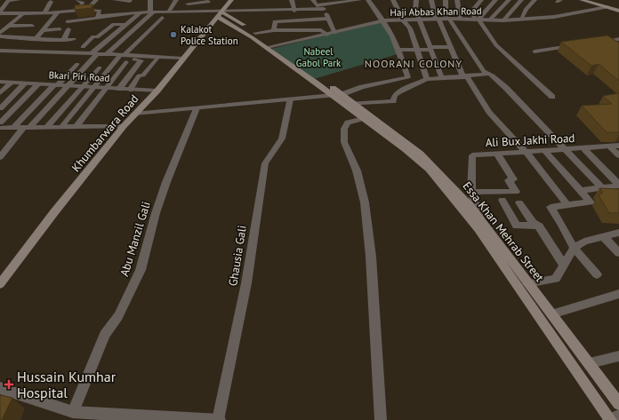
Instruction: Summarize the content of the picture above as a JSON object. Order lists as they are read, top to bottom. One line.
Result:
{"streets":{"main road":["Khumbarwara Road","Essa Khan Mehrab Street"],"street":["Haji Abbas Khan Road","Bkari Piri Road","Ali Bux Jakhi Road","Abu Manzil Gali","Ghausia Gali"]},"crossings":[["Haji Abbas Khan Road","Essa Khan Mehrab Street"],["Bkari Piri Road","Khumbarwara Road"],["Khumbarwara Road","Essa Khan Mehrab Street"],["Ali Bux Jakhi Road","Essa Khan Mehrab Street"]],"districts":["NOORANI COLONY"],"parks":["Nabeel Gabol Park"],"places":{"other":["Kalakot Police Station"],"health":["Hussain Kumhar Hospital"]}}
